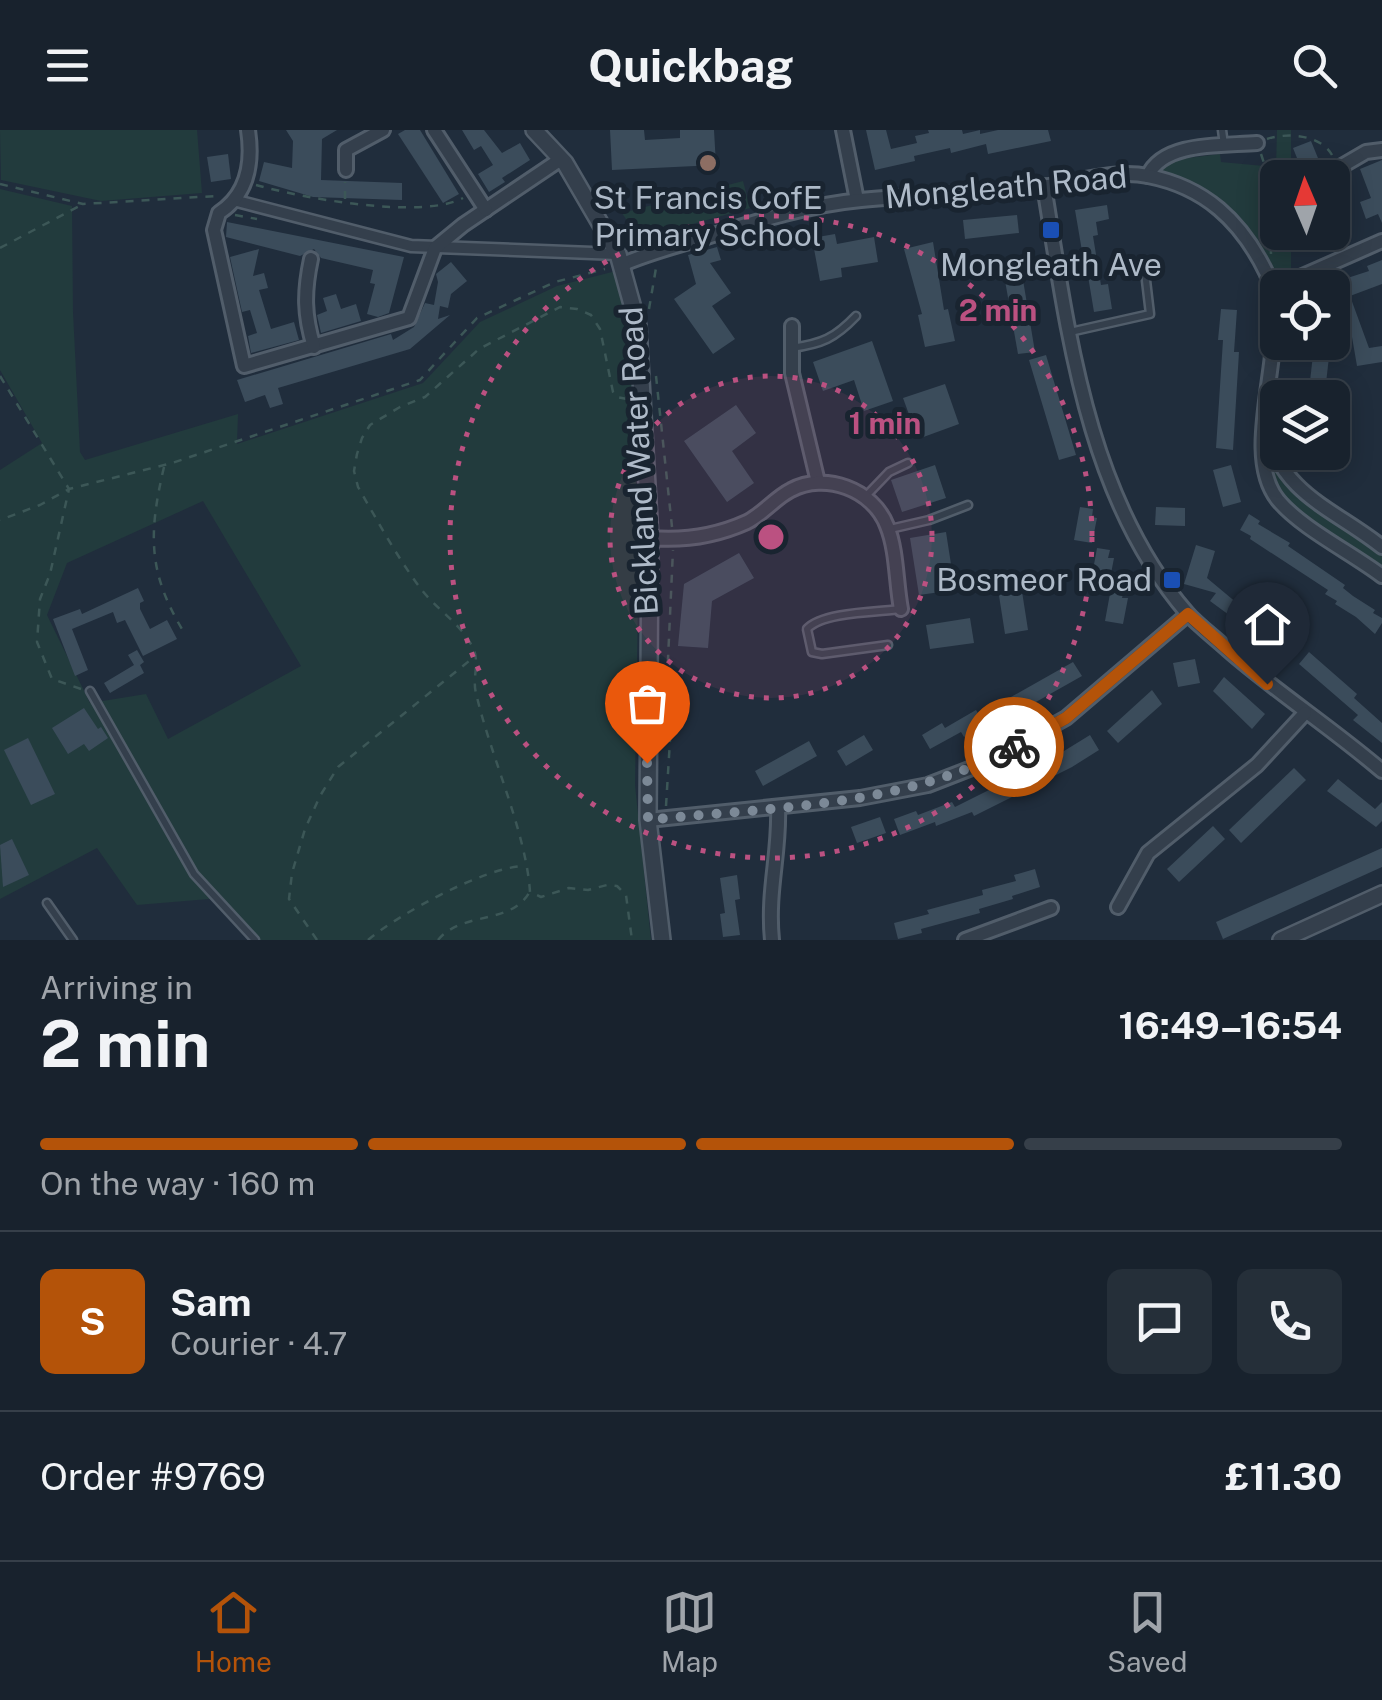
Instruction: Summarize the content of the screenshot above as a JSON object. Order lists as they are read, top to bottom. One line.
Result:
{"streets":{"street":["Mongleath Road","Bickland Water Road"]},"crossings":[["Mongleath Road","Bickland Water Road"]],"places":{"other":["St Francis CofE Primary School"],"transit":["Mongleath Ave","Bosmeor Road"]},"north":"top","page":{"header":"Quickbag","heading":["2 min","Arriving in","16:49–16:54"],"panel":["Sam","Courier · 4.7","Order #9769","£11.30"],"bar":"On the way · 160 m","round":"S","tabs":["Home","Map","Saved"]},"rings":["2 min","1 min"]}
